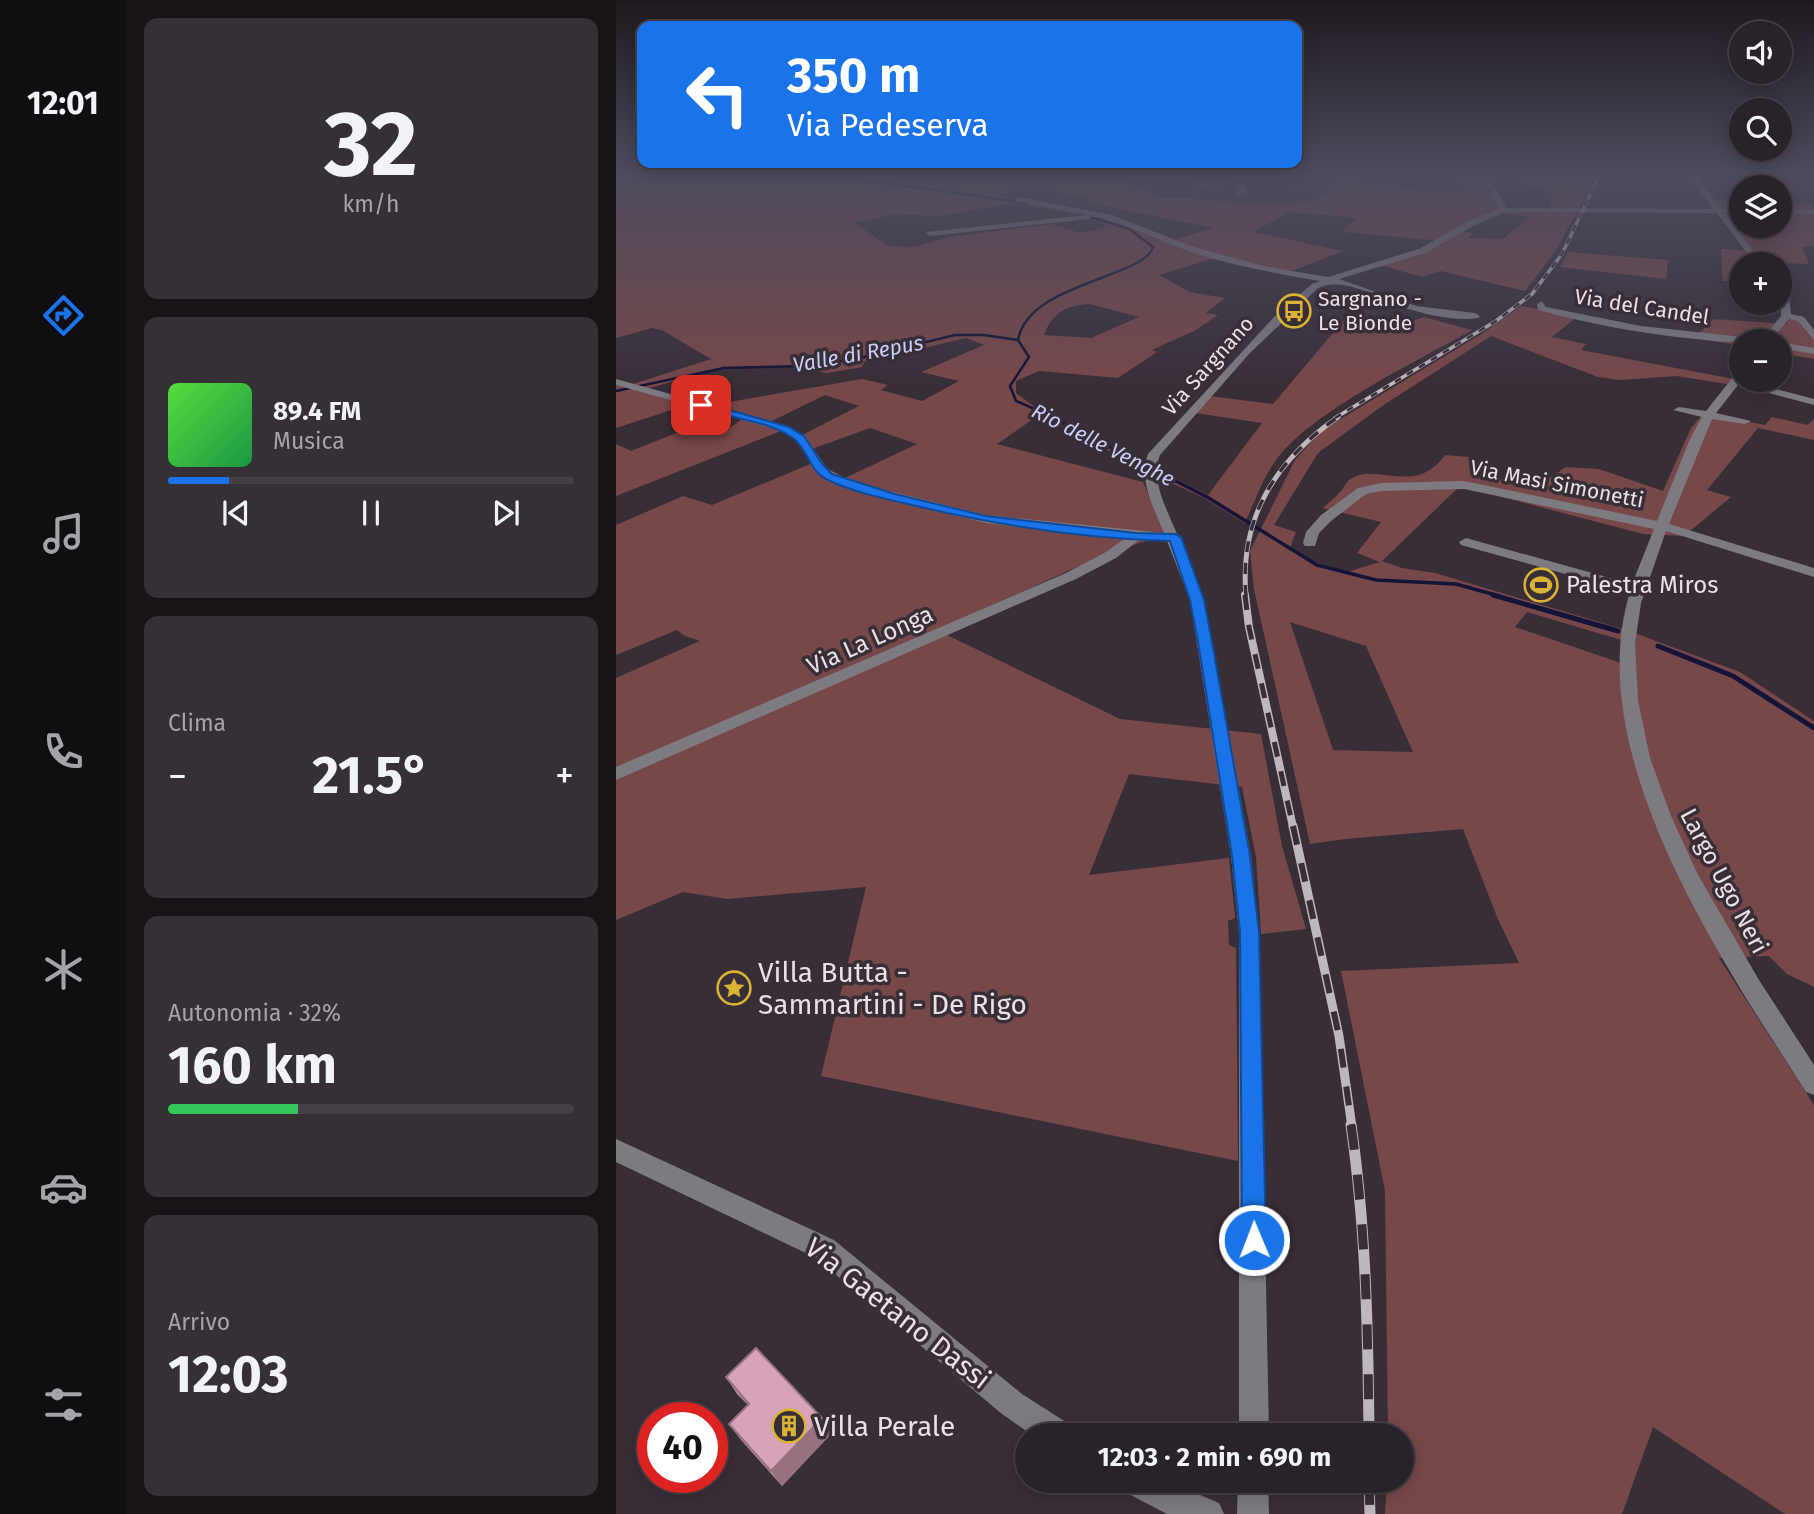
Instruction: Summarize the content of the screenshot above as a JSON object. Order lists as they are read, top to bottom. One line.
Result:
{"streets":{"street":["Via del Candel","Via Sargnano","Via Masi Simonetti","Via La Longa","Largo Ugo Neri","Via Gaetano Dassi"]},"crossings":[["Via Masi Simonetti","Largo Ugo Neri"]],"water":["Valle di Repus","Rio delle Venghe"],"places":{"bus stop":["Sargnano - Le Bionde"],"sports":["Palestra Miros"],"place":["Villa Butta - Sammartini - De Rigo"],"building":["Villa Perale"]},"page":{"tabs":"12:01","tile":[["32","km/h"],"Clima",["Autonomia · 32%","160 km"],["Arrivo","12:03"]],"map_buttons":["+","−"],"turn":["350 m","Via Pedeserva"],"song":["89.4 FM","Musica"],"heat":["−","21.5°","+"],"limit":"40","trip":"12:03 · 2 min · 690 m"}}
